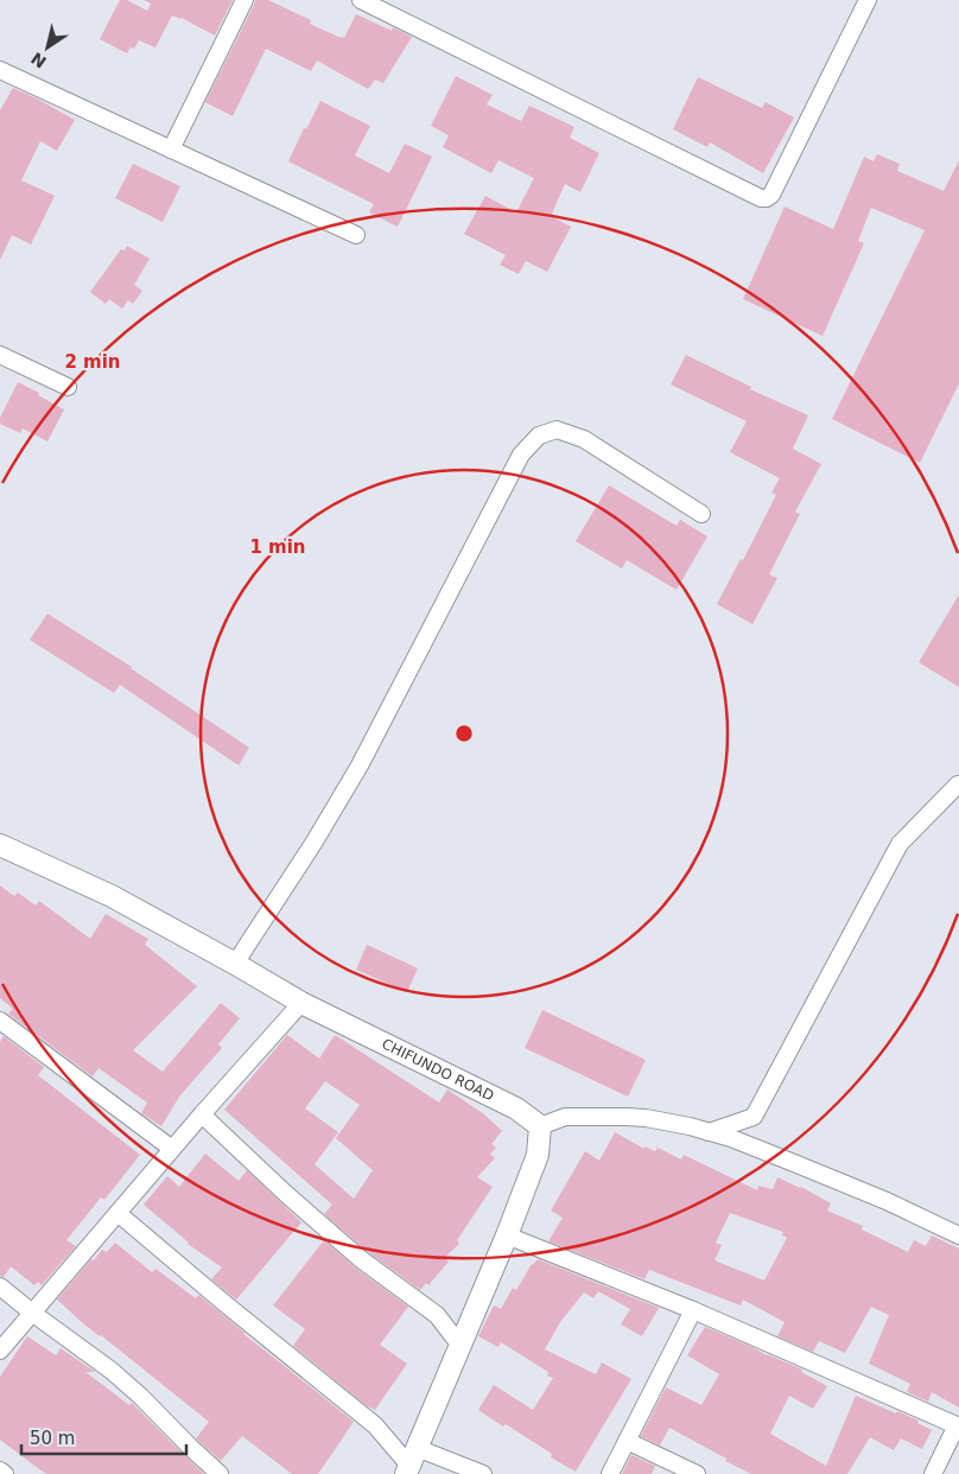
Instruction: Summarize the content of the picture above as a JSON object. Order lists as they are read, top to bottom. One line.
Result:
{"streets":{"street":["CHIFUNDO ROAD"]},"scale_bar":"50 m","north":"bottom left","rings":["2 min","1 min"]}
